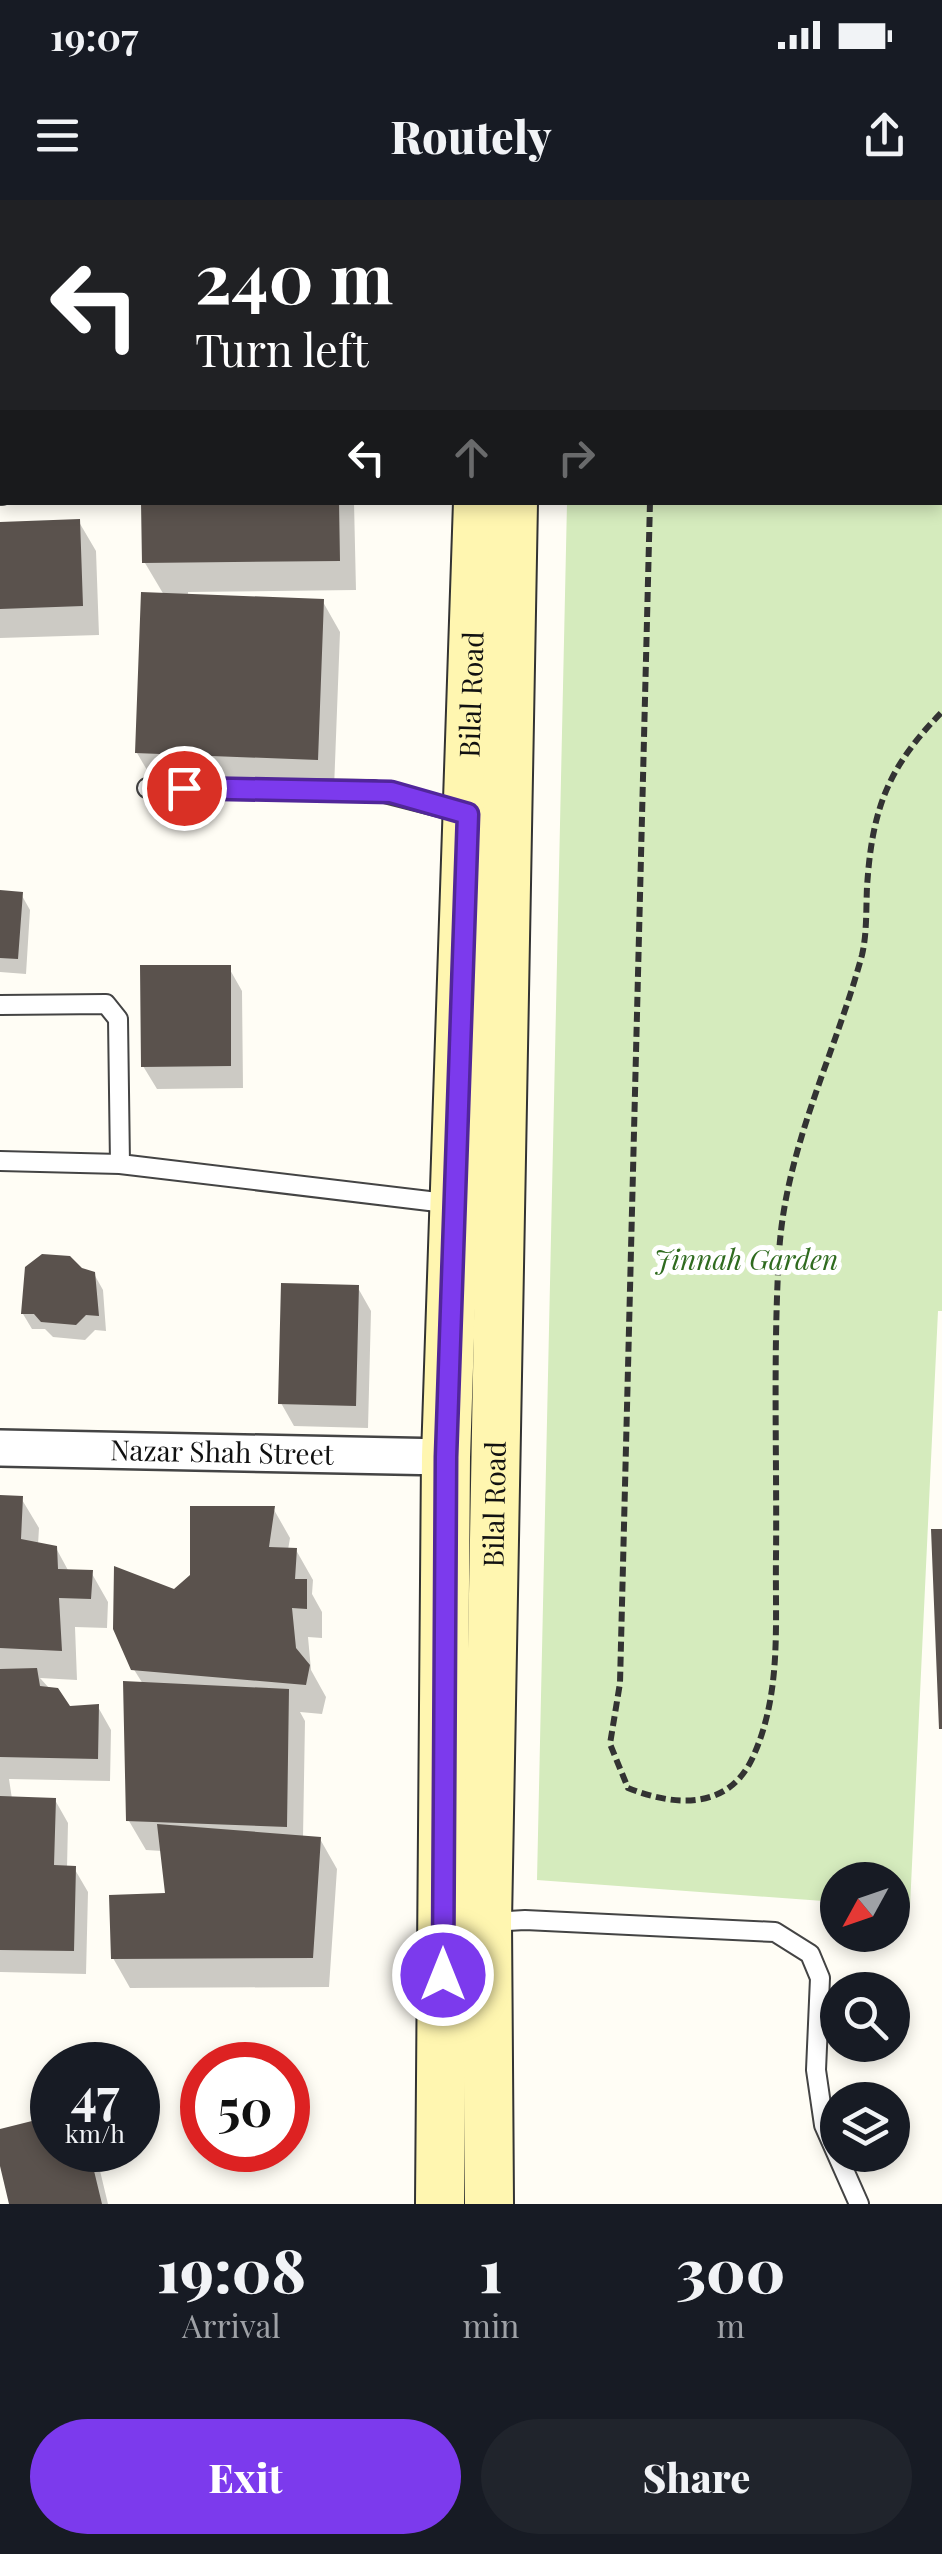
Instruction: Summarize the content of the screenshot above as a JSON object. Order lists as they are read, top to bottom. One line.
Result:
{"streets":{"main road":["Bilal Road"],"street":["Nazar Shah Street"]},"crossings":[["Bilal Road","Nazar Shah Street"]],"parks":["Jinnah Garden"],"north":"bottom left","page":{"status":"19:07","header":"Routely","turn":["240 m","Turn left"],"speed":"47 km/h","limit":"50","eta":["19:08","Arrival","1","min","300","m"],"buttons":["Exit","Share"]}}
